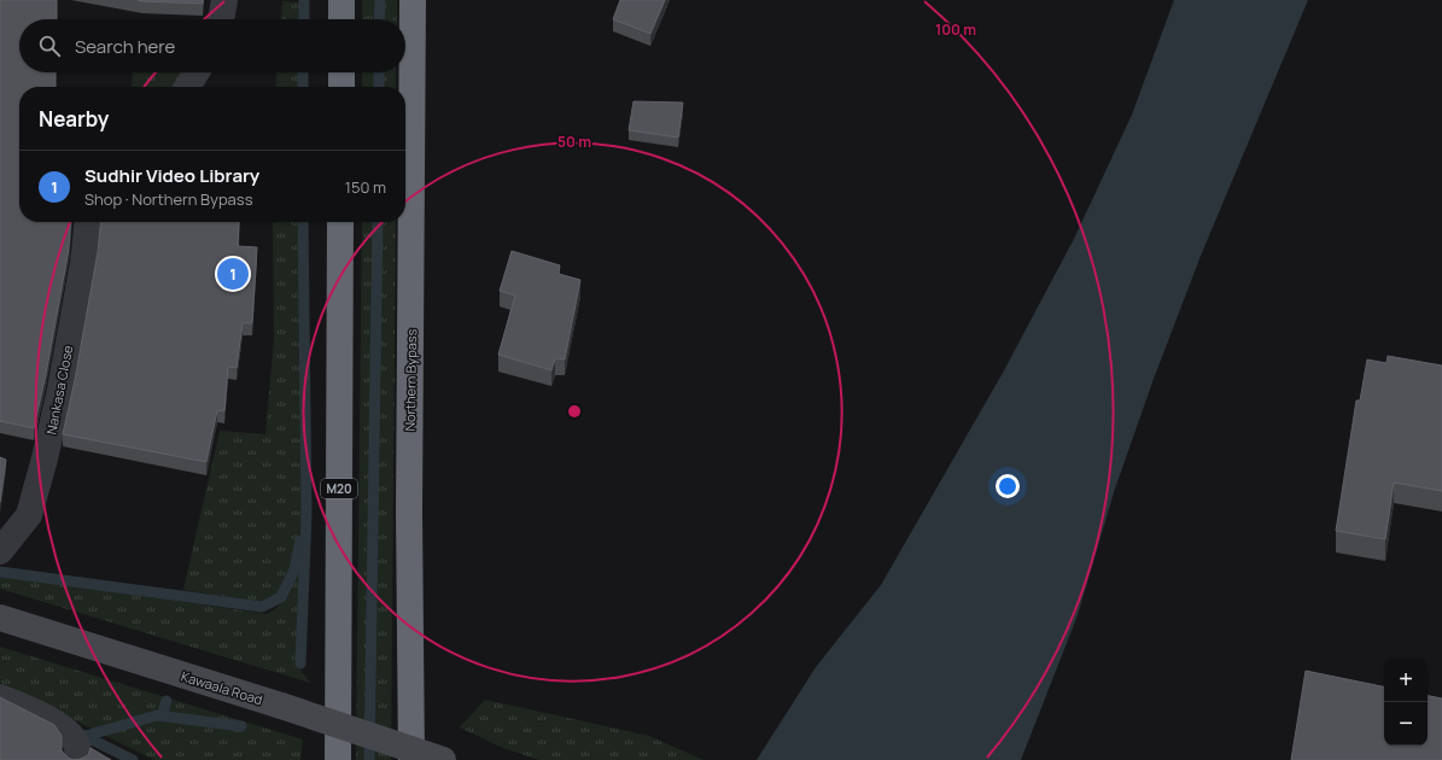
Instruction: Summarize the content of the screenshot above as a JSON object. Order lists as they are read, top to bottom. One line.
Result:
{"streets":{"highway":["Northern Bypass","M20"],"street":["Nankasa Close","Kawaala Road"]},"page":{"search":"Search here","heading":"Nearby","list":[{"mark":"1","name":"Sudhir Video Library","note":"Shop · Northern Bypass","value":"150 m"}],"pins":"1","map_buttons":["+","−"]},"rings":["100 m","50 m"]}
